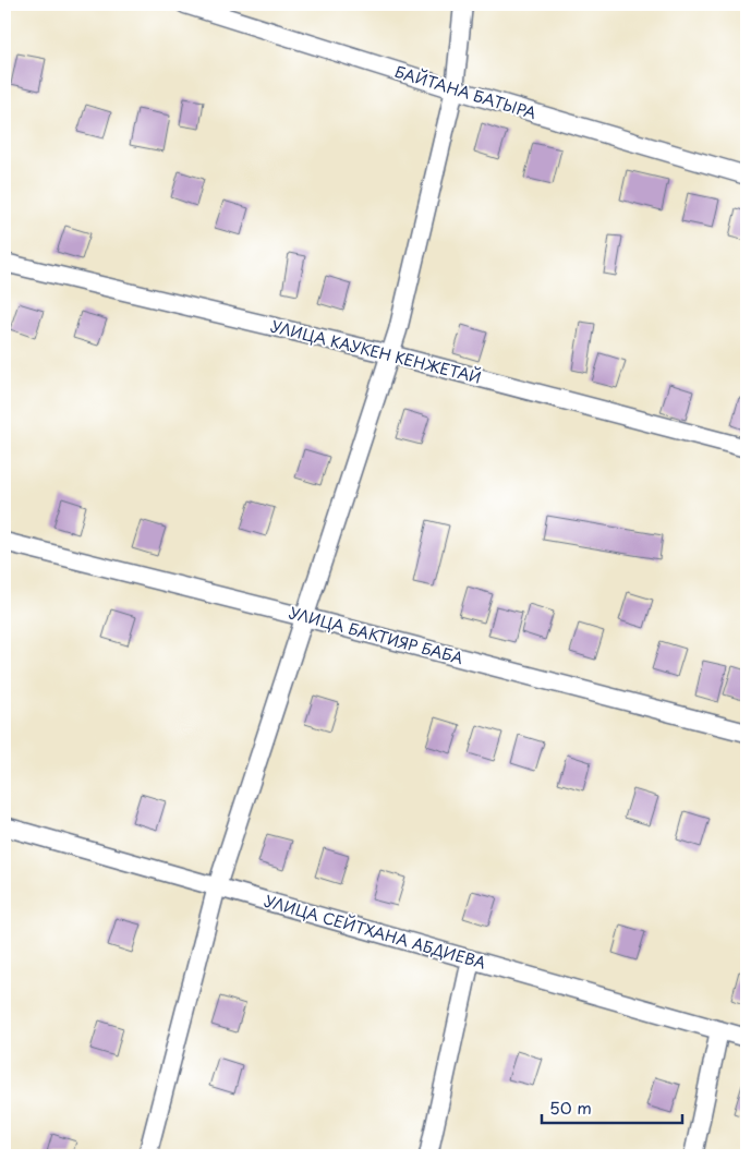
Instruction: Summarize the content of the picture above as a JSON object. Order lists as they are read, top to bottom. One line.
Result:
{"streets":{"street":["БАЙТАНА БАТЫРА","УЛИЦА КАУКЕН КЕНЖЕТАЙ","УЛИЦА БАКТИЯР БАБА","УЛИЦА СЕЙТХАНА АБДИЕВА"]},"scale_bar":"50 m"}
